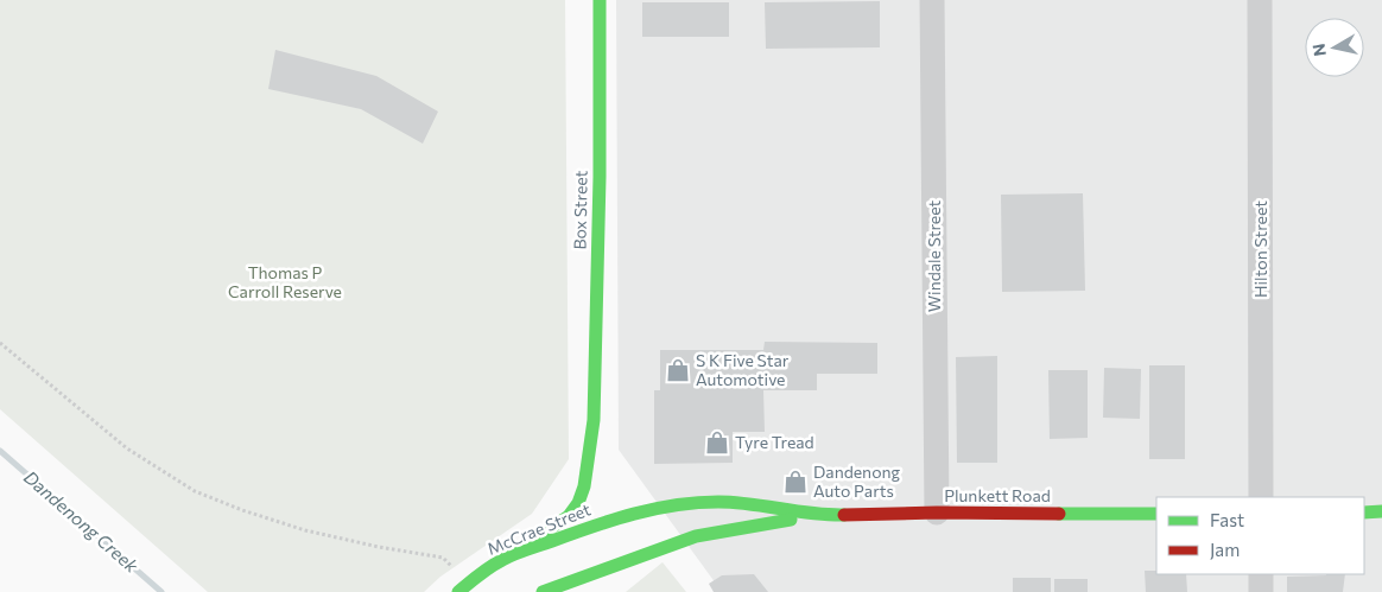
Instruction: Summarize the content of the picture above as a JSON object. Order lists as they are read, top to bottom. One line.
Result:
{"streets":{"main road":["Box Street","Plunkett Road","McCrae Street"],"street":["Hilton Street","Windale Street"]},"crossings":[["Box Street","McCrae Street"],["Windale Street","Plunkett Road"],["Plunkett Road","McCrae Street"]],"water":["Dandenong Creek"],"parks":["Thomas P Carroll Reserve"],"places":{"shop":["S K Five Star Automotive","Tyre Tread","Dandenong Auto Parts"]},"legend":["Fast","Jam"],"north":"left"}
